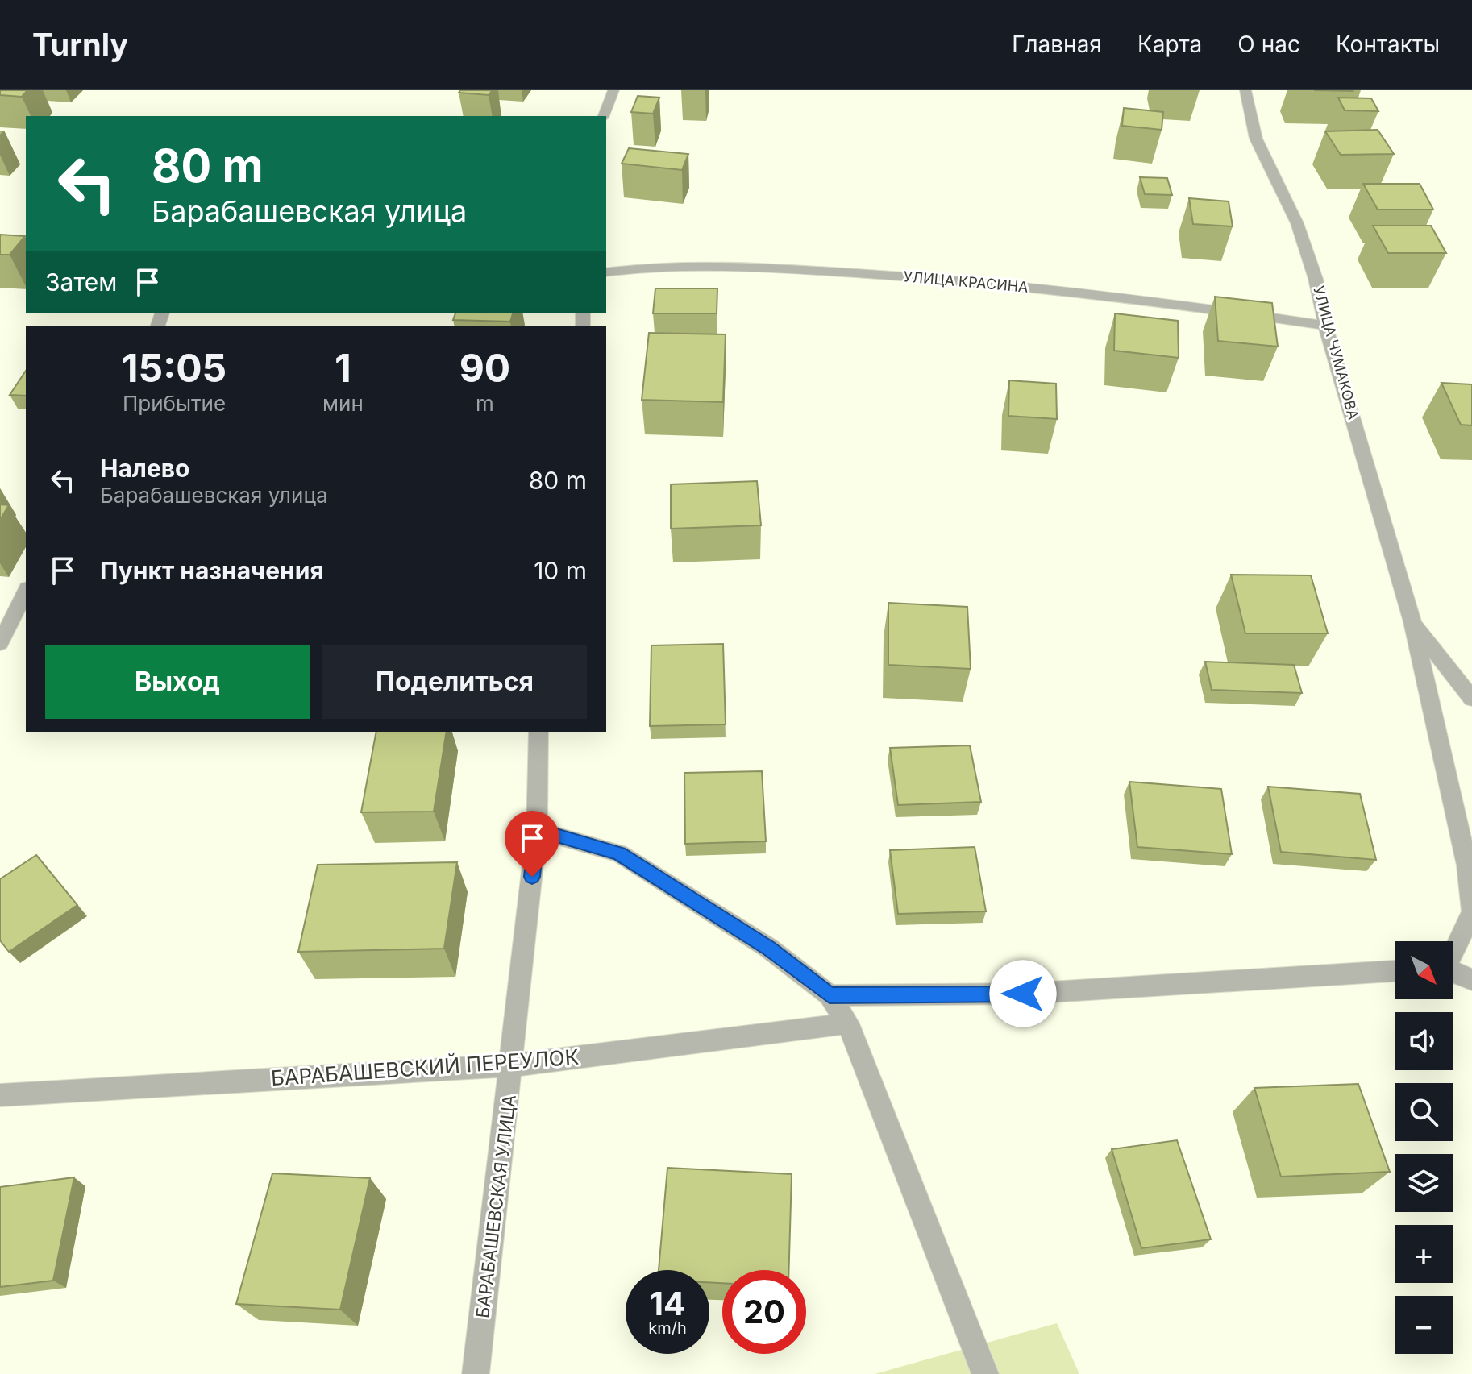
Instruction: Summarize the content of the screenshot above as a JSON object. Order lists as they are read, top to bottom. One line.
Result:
{"streets":{"street":["УЛИЦА КРАСИНА","УЛИЦА ЧУМАКОВА","БАРАБАШЕВСКИЙ ПЕРЕУЛОК","БАРАБАШЕВСКАЯ УЛИЦА"]},"crossings":[["УЛИЦА КРАСИНА","УЛИЦА ЧУМАКОВА"],["БАРАБАШЕВСКИЙ ПЕРЕУЛОК","БАРАБАШЕВСКАЯ УЛИЦА"]],"north":"bottom right","page":{"header":"Turnly","nav":["Главная","Карта","О нас","Контакты"],"turn":["80 m","Барабашевская улица"],"then":"Затем","eta":["15:05","Прибытие","1","мин","90","m"],"list":[{"name":"Налево","note":"Барабашевская улица","value":"80 m"},{"name":"Пункт назначения","value":"10 m"}],"buttons":["Выход","Поделиться"],"map_buttons":["+","−"],"speed":"14 km/h","limit":"20"}}
